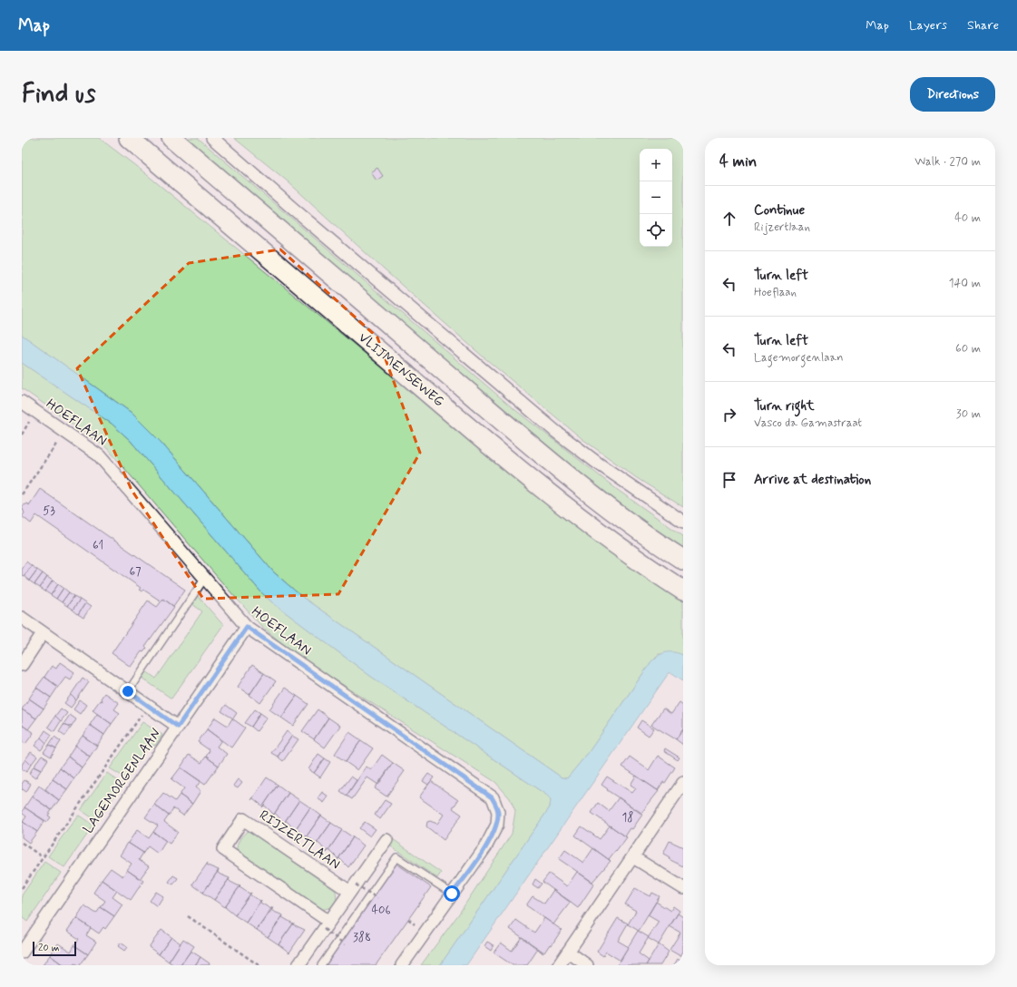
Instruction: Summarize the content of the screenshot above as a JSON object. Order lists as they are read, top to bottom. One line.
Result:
{"streets":{"main road":["VLIJMENSEWEG"],"street":["HOEFLAAN","LAGEMORGENLAAN","RIJZERTLAAN"]},"crossings":[["HOEFLAAN","LAGEMORGENLAAN"]],"house_numbers":["53","61","67","18","406","388"],"scale_bar":"20 m","page":{"header":"Map","nav":["Map","Layers","Share"],"buttons":"Directions","title":"Find us","heading":["4 min","Walk · 270 m"],"map_buttons":["+","−"],"list":[["Continue","Rijzertlaan","40 m"],["Turn left","Hoeflaan","140 m"],["Turn left","Lagemorgenlaan","60 m"],["Turn right","Vasco da Gamastraat","30 m"],"Arrive at destination"],"scale":"20 m"}}
